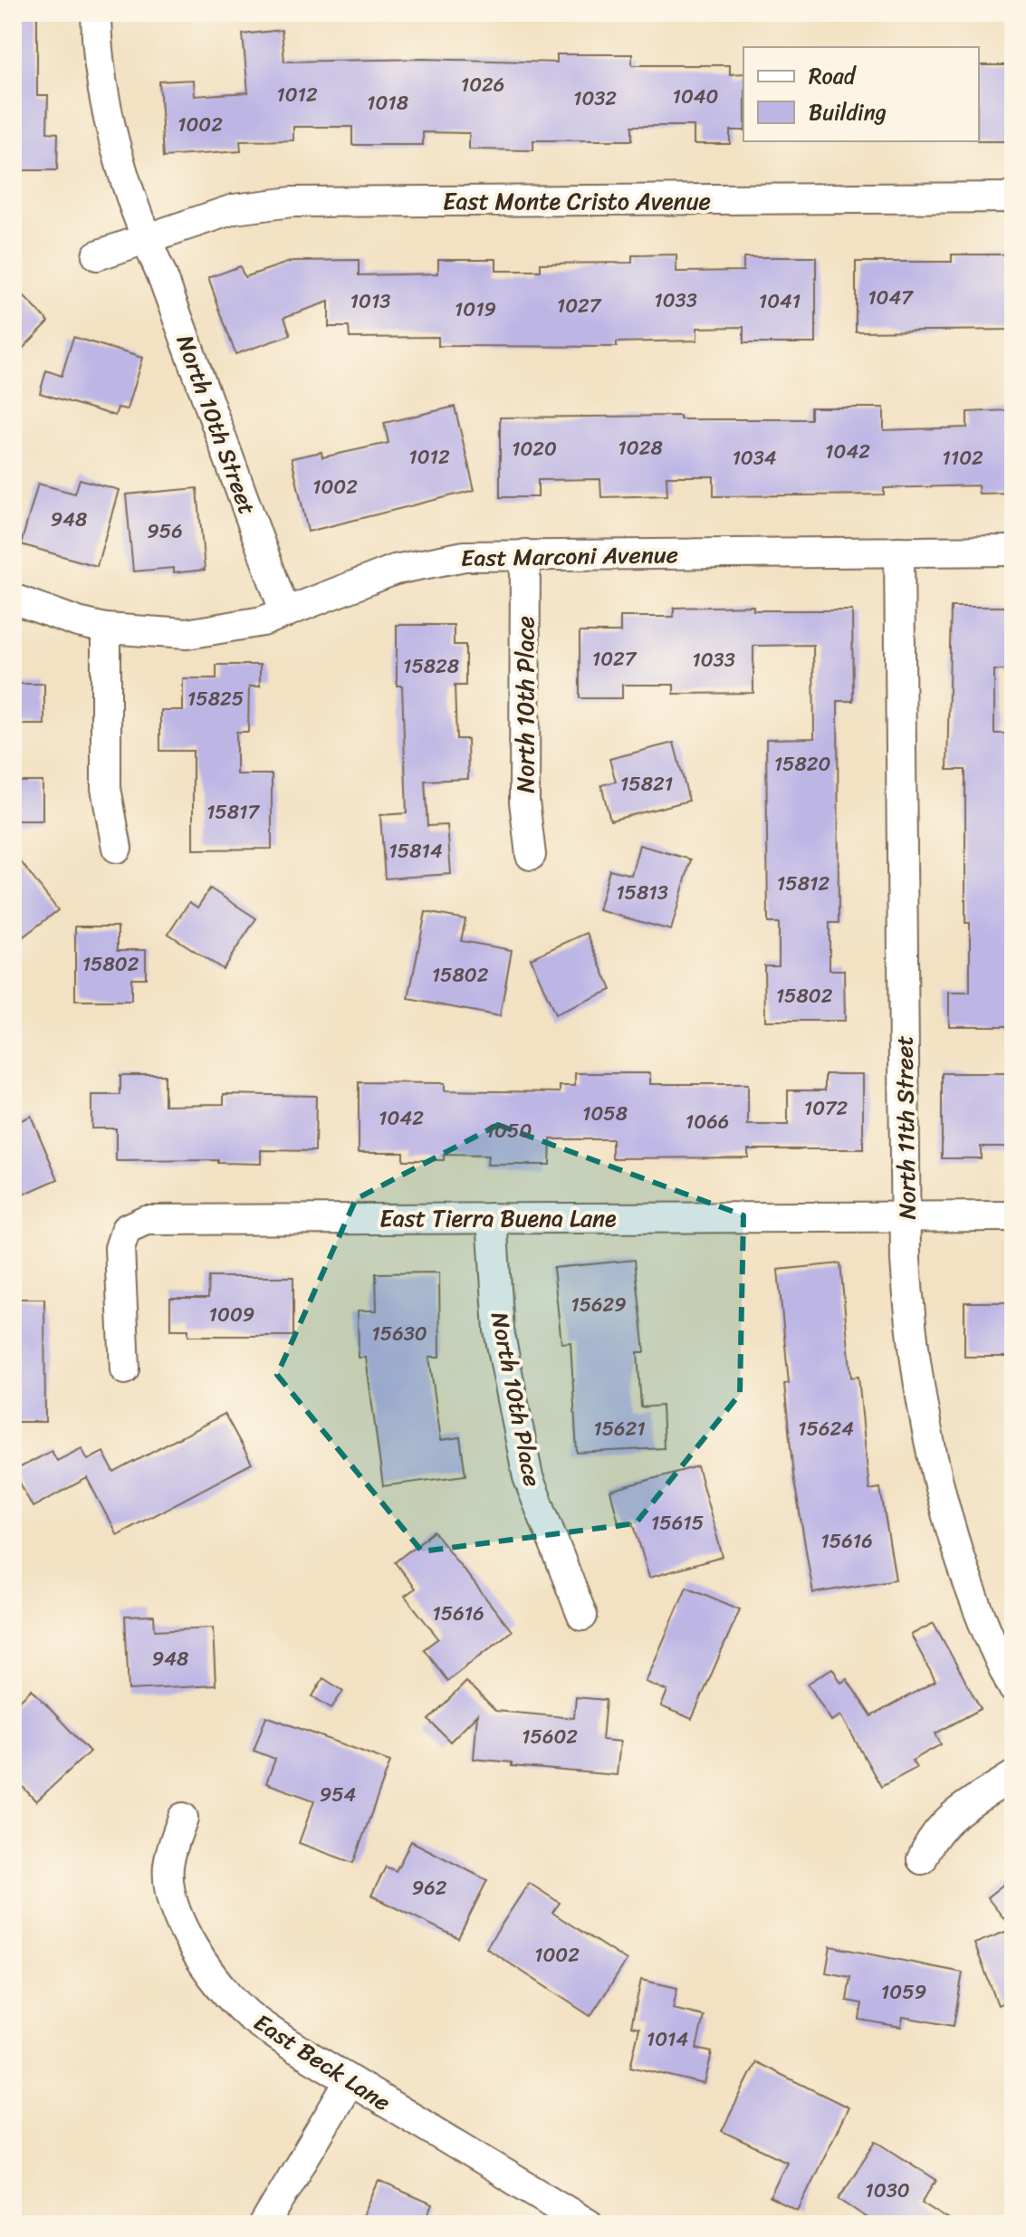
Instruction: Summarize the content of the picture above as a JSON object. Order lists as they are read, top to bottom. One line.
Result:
{"streets":{"street":["East Monte Cristo Avenue","North 10th Street","East Marconi Avenue","North 10th Place","North 11th Street","East Tierra Buena Lane","East Beck Lane"]},"crossings":[["East Monte Cristo Avenue","North 10th Street"],["North 10th Street","East Marconi Avenue"],["East Marconi Avenue","North 10th Place"],["East Marconi Avenue","North 11th Street"],["North 10th Place","East Tierra Buena Lane"],["North 11th Street","East Tierra Buena Lane"]],"house_numbers":["1026","1012","1040","1032","1018","1002","1047","1033","1013","1041","1027","1019","1028","1020","1042","1012","1034","1102","1002","948","956","1027","1033","15828","15825","15820","15821","15817","15814","15812","15813","15802","15802","15802","1072","1058","1042","1066","1050","15629","1009","15630","15621","15624","15615","15616","15616","948","15602","954","962","1002","1059","1014","1030"],"legend":["Road","Building"]}
